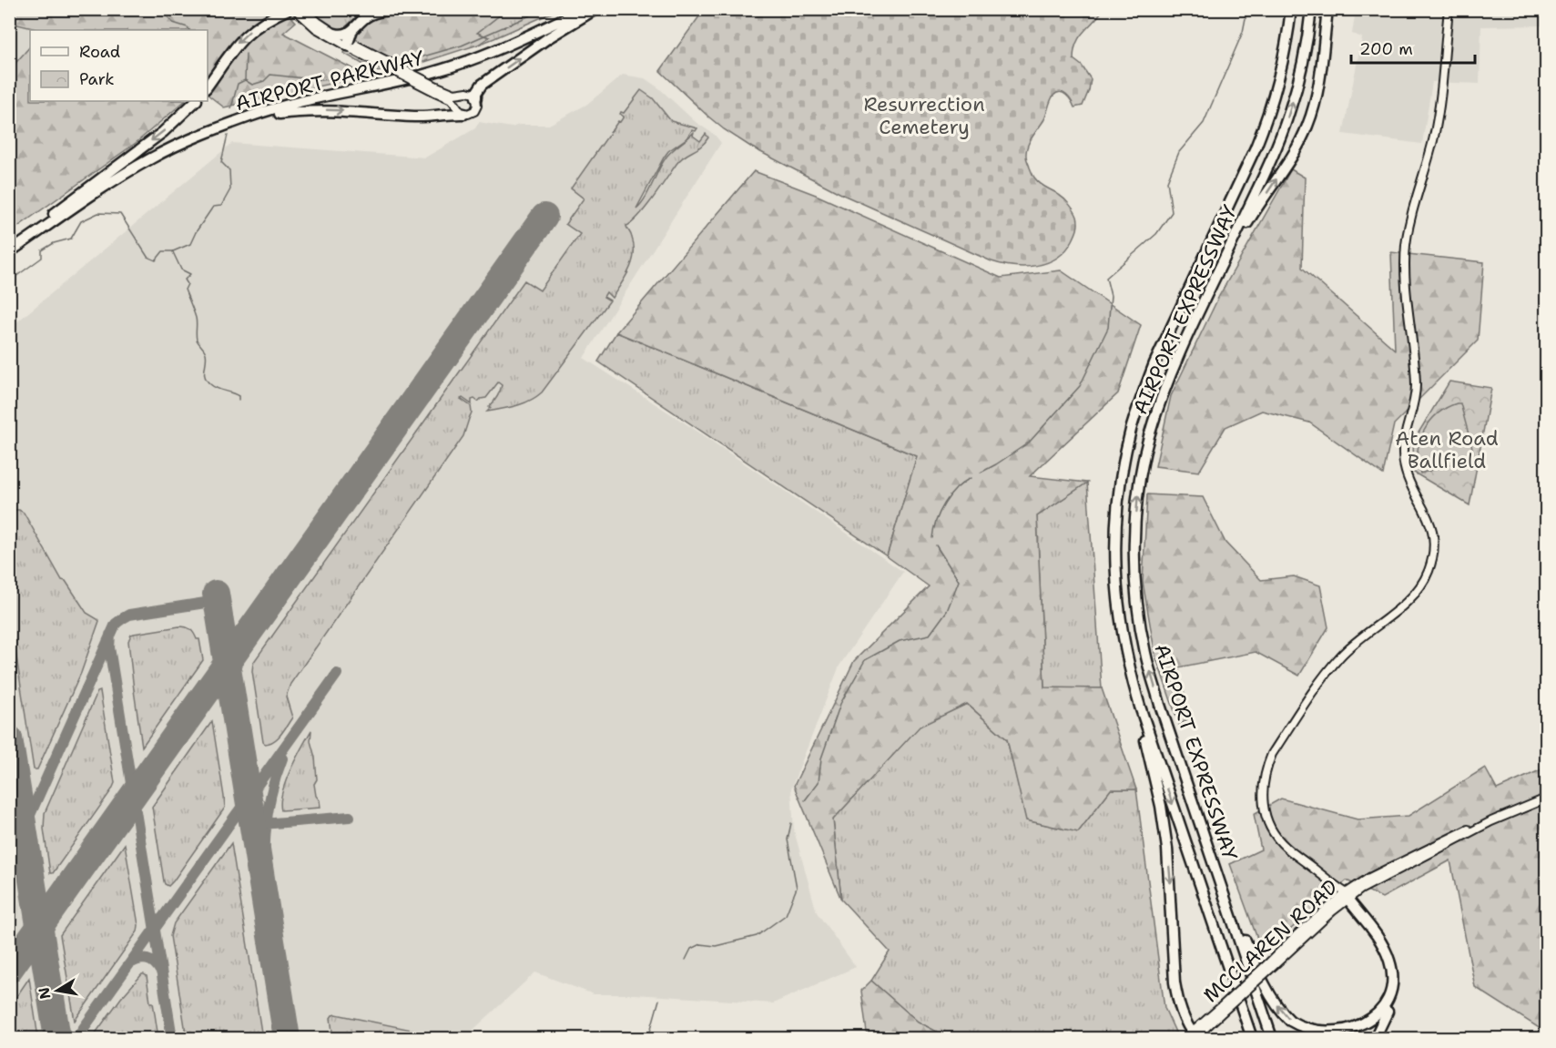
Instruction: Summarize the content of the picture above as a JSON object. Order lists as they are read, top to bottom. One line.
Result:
{"streets":{"highway":["AIRPORT PARKWAY","AIRPORT EXPRESSWAY"],"street":["MCCLAREN ROAD"]},"parks":["Resurrection Cemetery","Aten Road Ballfield"],"legend":["Road","Park"],"scale_bar":"200 m","north":"left"}
